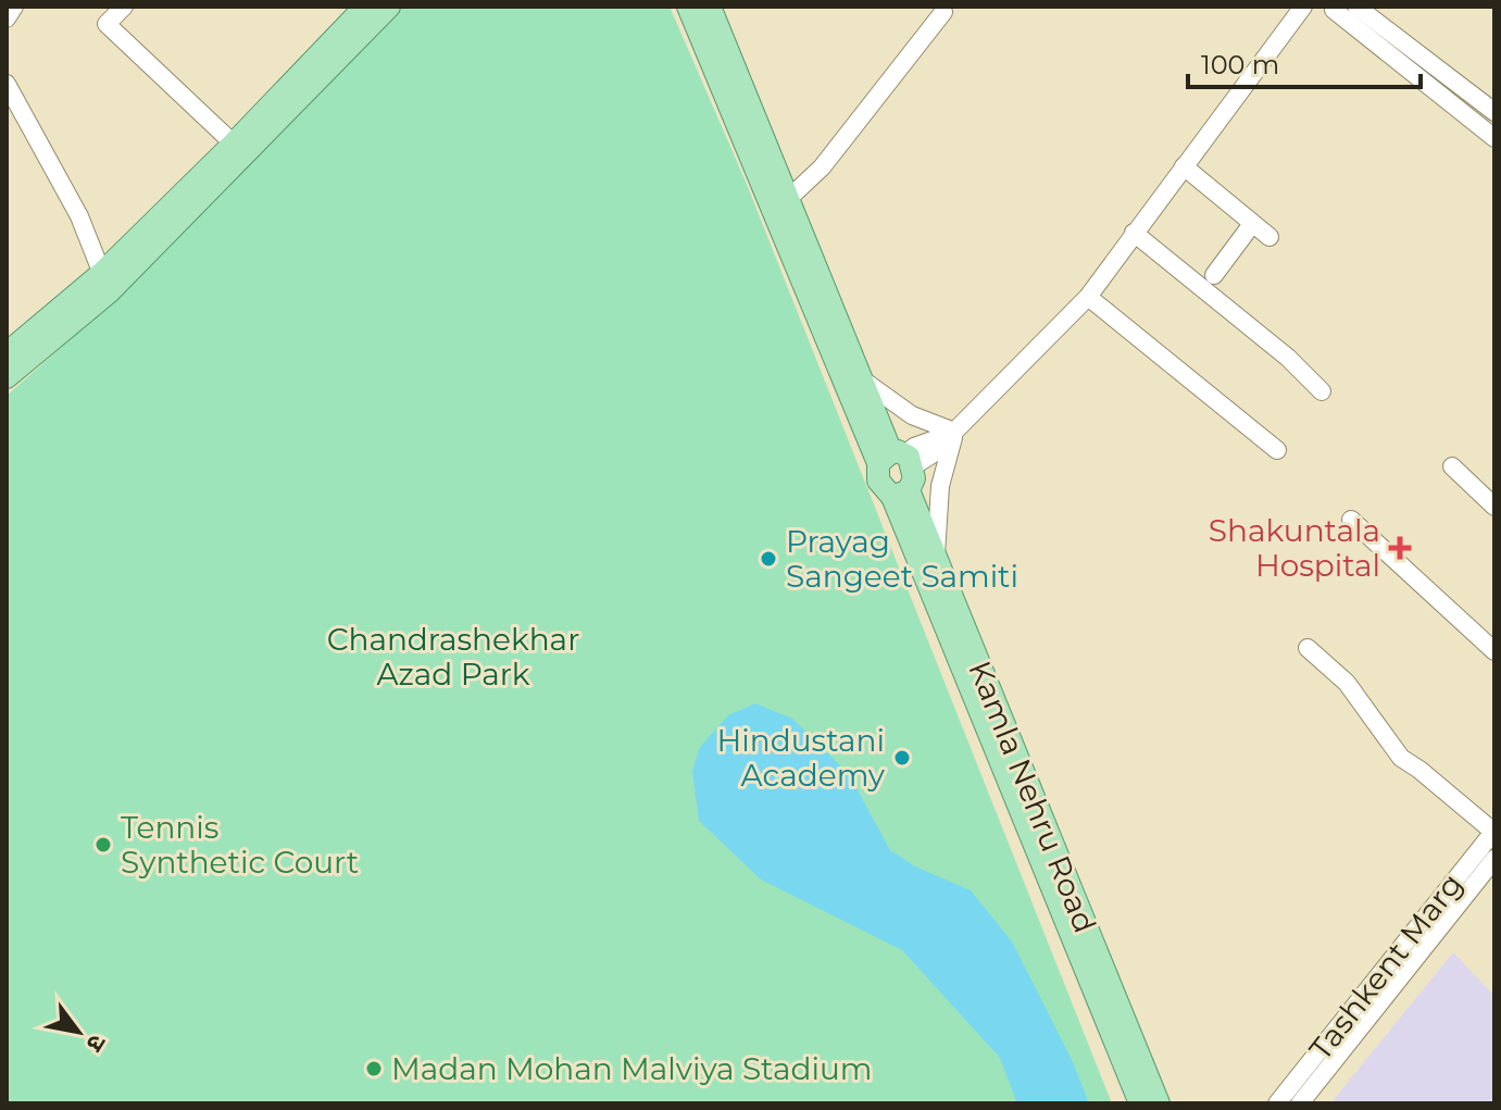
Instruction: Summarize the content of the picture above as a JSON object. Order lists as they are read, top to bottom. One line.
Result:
{"streets":{"main road":["Kamla Nehru Road"],"street":["Tashkent Marg"]},"parks":["Chandrashekhar Azad Park"],"places":{"health":["Shakuntala Hospital"],"other":["Prayag Sangeet Samiti","Hindustani Academy","Tennis Synthetic Court","Madan Mohan Malviya Stadium"]},"scale_bar":"100 m","north":"bottom right"}
